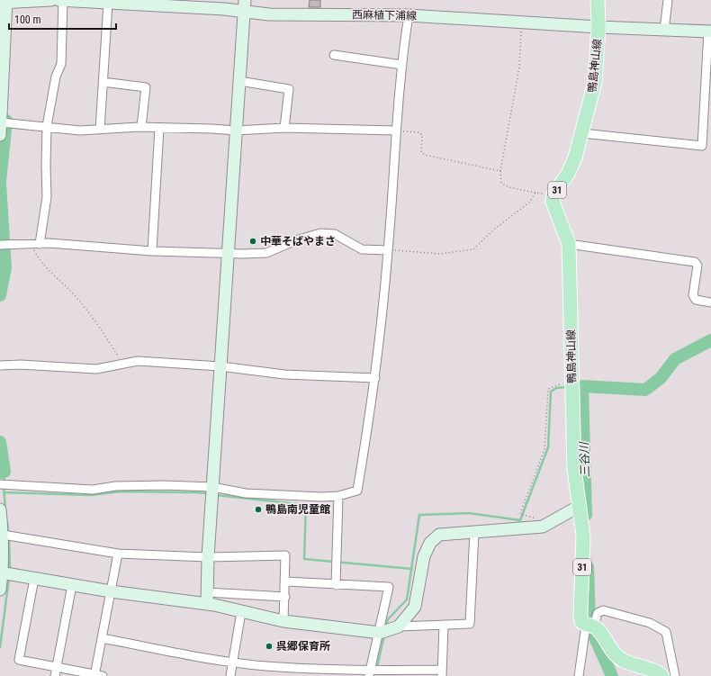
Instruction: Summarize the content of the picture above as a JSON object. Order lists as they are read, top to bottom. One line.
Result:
{"streets":{"main road":["鴨島神山線","31"],"street":["西麻植下浦線"]},"crossings":[["西麻植下浦線","鴨島神山線"]],"water":["三谷川"],"places":["中華そばやまさ","鴨島南児童館","呉郷保育所"],"scale_bar":"100 m"}
